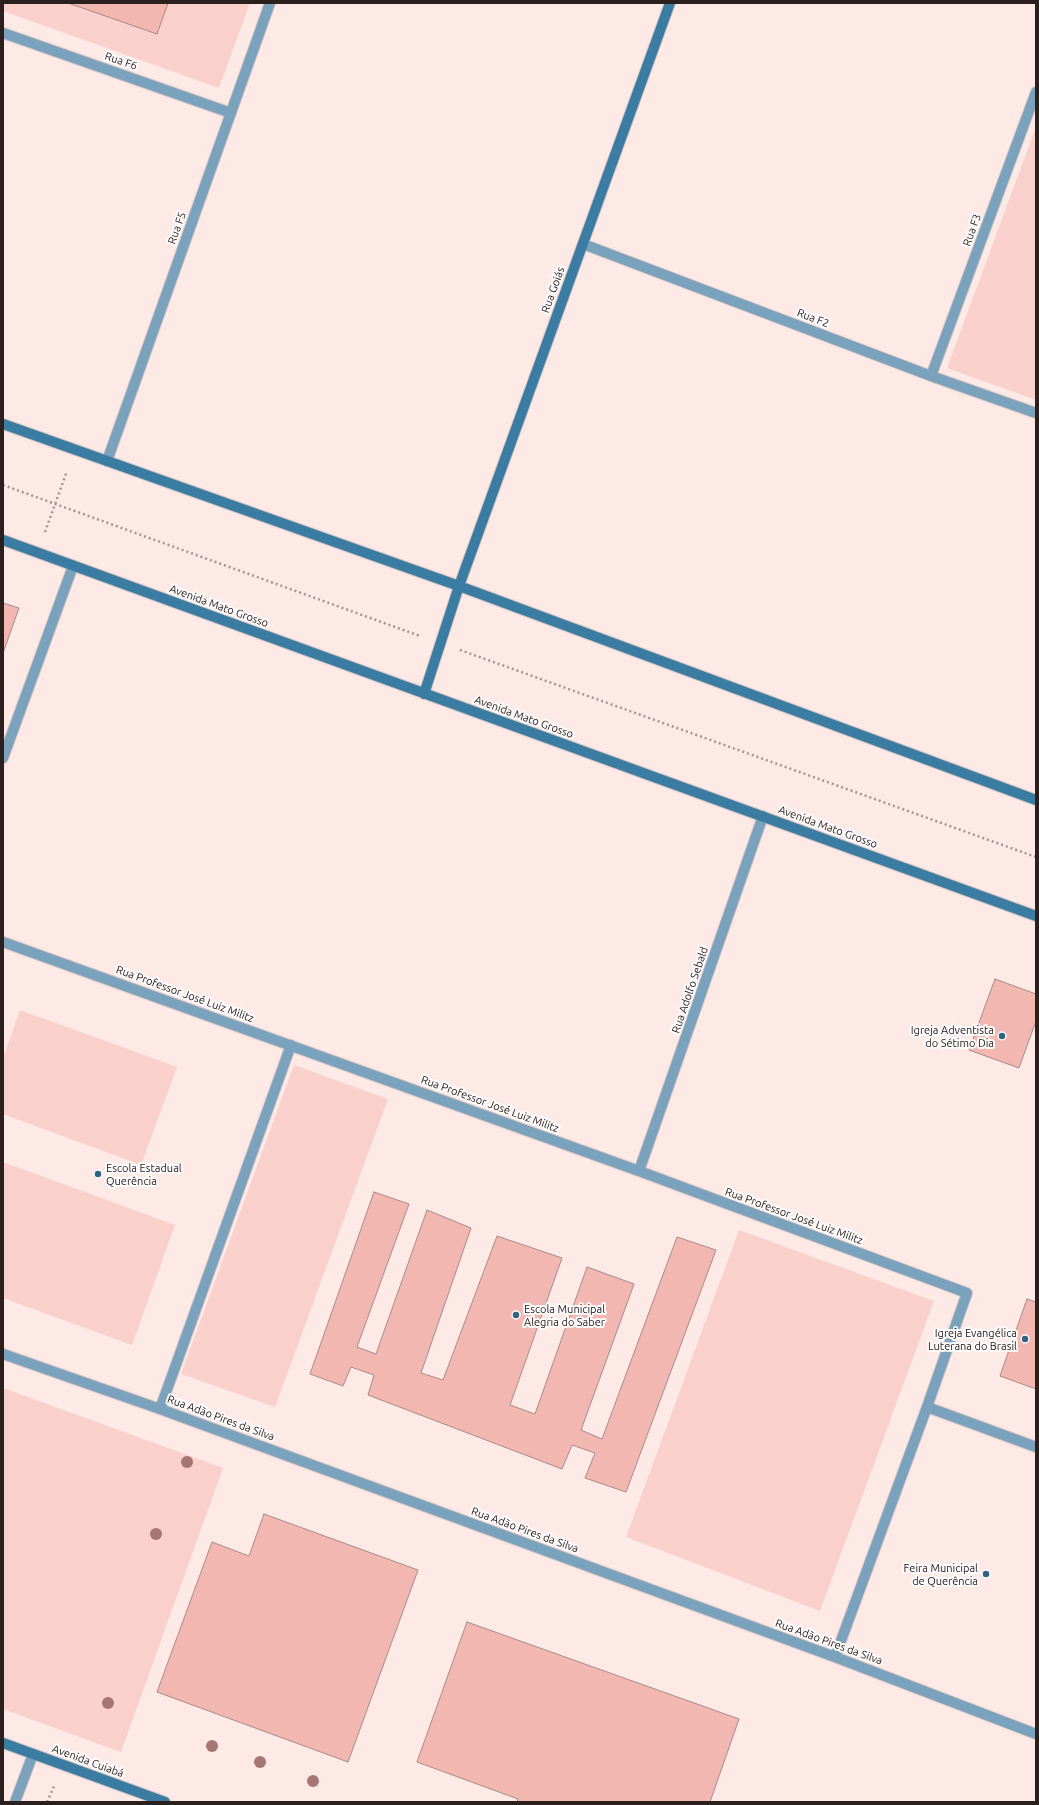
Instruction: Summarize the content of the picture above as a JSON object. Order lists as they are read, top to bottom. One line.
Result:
{"streets":{"street":["Rua F6","Rua F5","Rua F3","Rua Goiás","Rua F2","Avenida Mato Grosso","Rua Adolfo Sebald","Rua Professor José Luiz Militz","Rua Adão Pires da Silva","Avenida Cuiabá"]},"crossings":[["Rua F6","Rua F5"],["Rua F3","Rua F2"],["Rua Goiás","Rua F2"],["Rua Goiás","Avenida Mato Grosso"],["Avenida Mato Grosso","Rua Adolfo Sebald"],["Rua Adolfo Sebald","Rua Professor José Luiz Militz"]],"places":["Igreja Adventista do Sétimo Dia","Escola Estadual Querência","Escola Municipal Alegria do Saber","Igreja Evangélica Luterana do Brasil","Feira Municipal de Querência"]}
